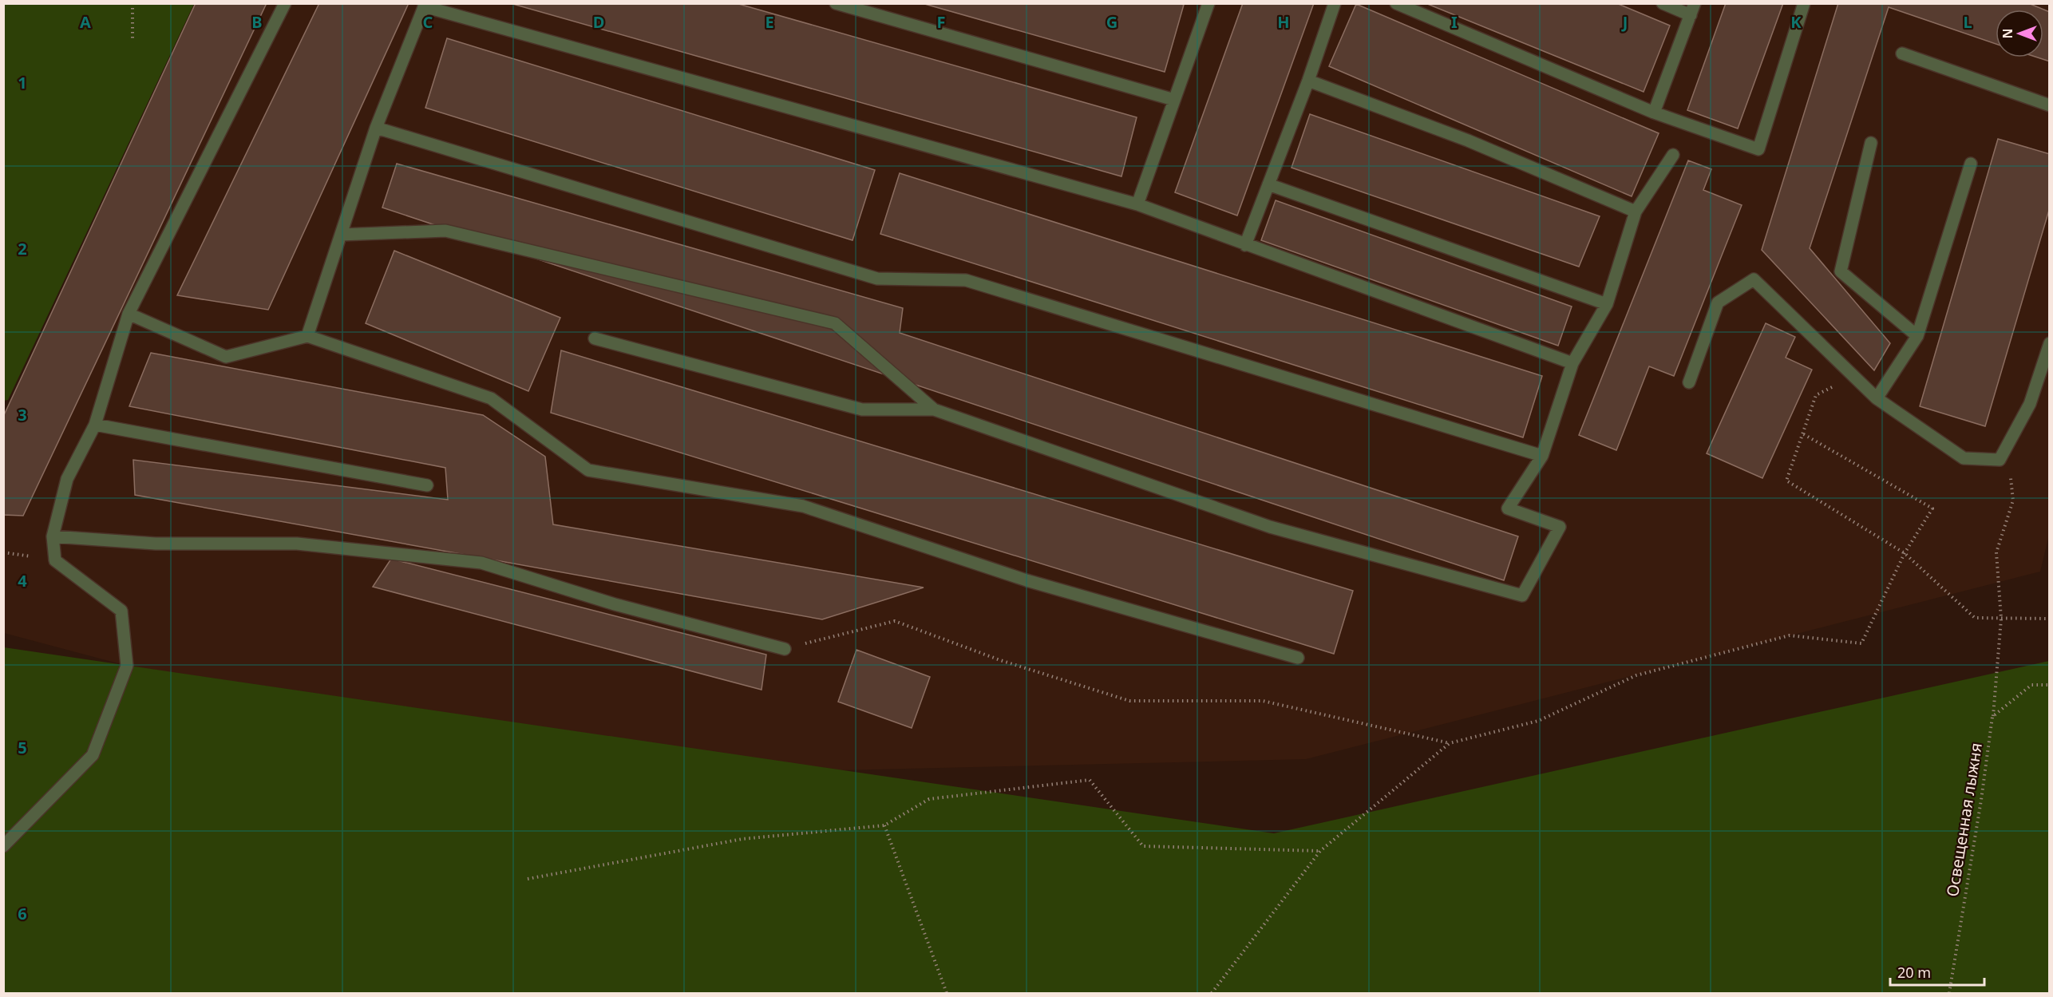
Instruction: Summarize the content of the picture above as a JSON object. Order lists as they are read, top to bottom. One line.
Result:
{"streets":{"path":["Освещенная лыжня"]},"scale_bar":"20 m","north":"left","grid":{"columns":["A","B","C","D","E","F","G","H","I","J","K","L"],"rows":["1","2","3","4","5","6"]}}
